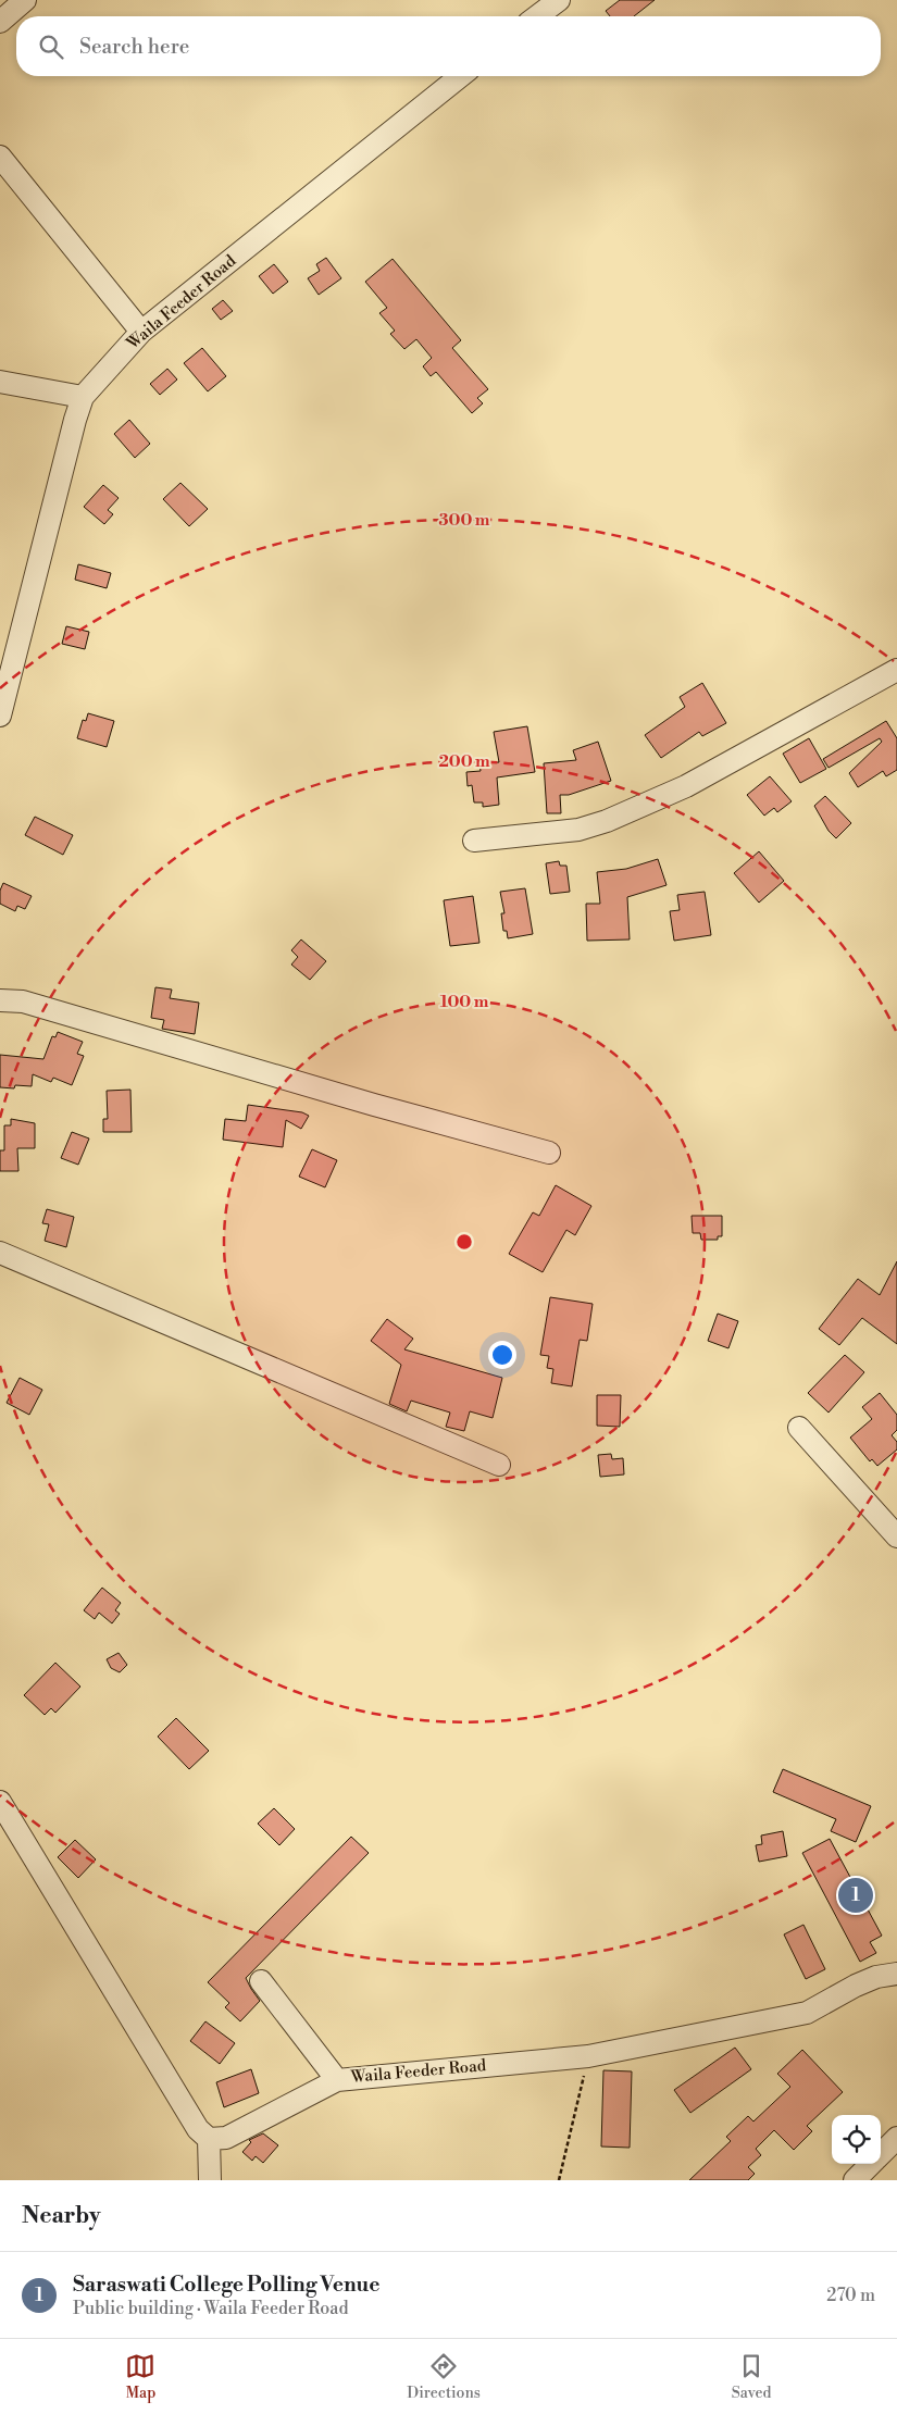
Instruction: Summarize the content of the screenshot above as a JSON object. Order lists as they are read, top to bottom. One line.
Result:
{"streets":{"street":["Waila Feeder Road"]},"page":{"search":"Search here","pins":"1","heading":"Nearby","list":[{"mark":"1","name":"Saraswati College Polling Venue","note":"Public building · Waila Feeder Road","value":"270 m"}],"nav":["Map","Directions","Saved"]},"rings":["300 m","200 m","100 m"]}
